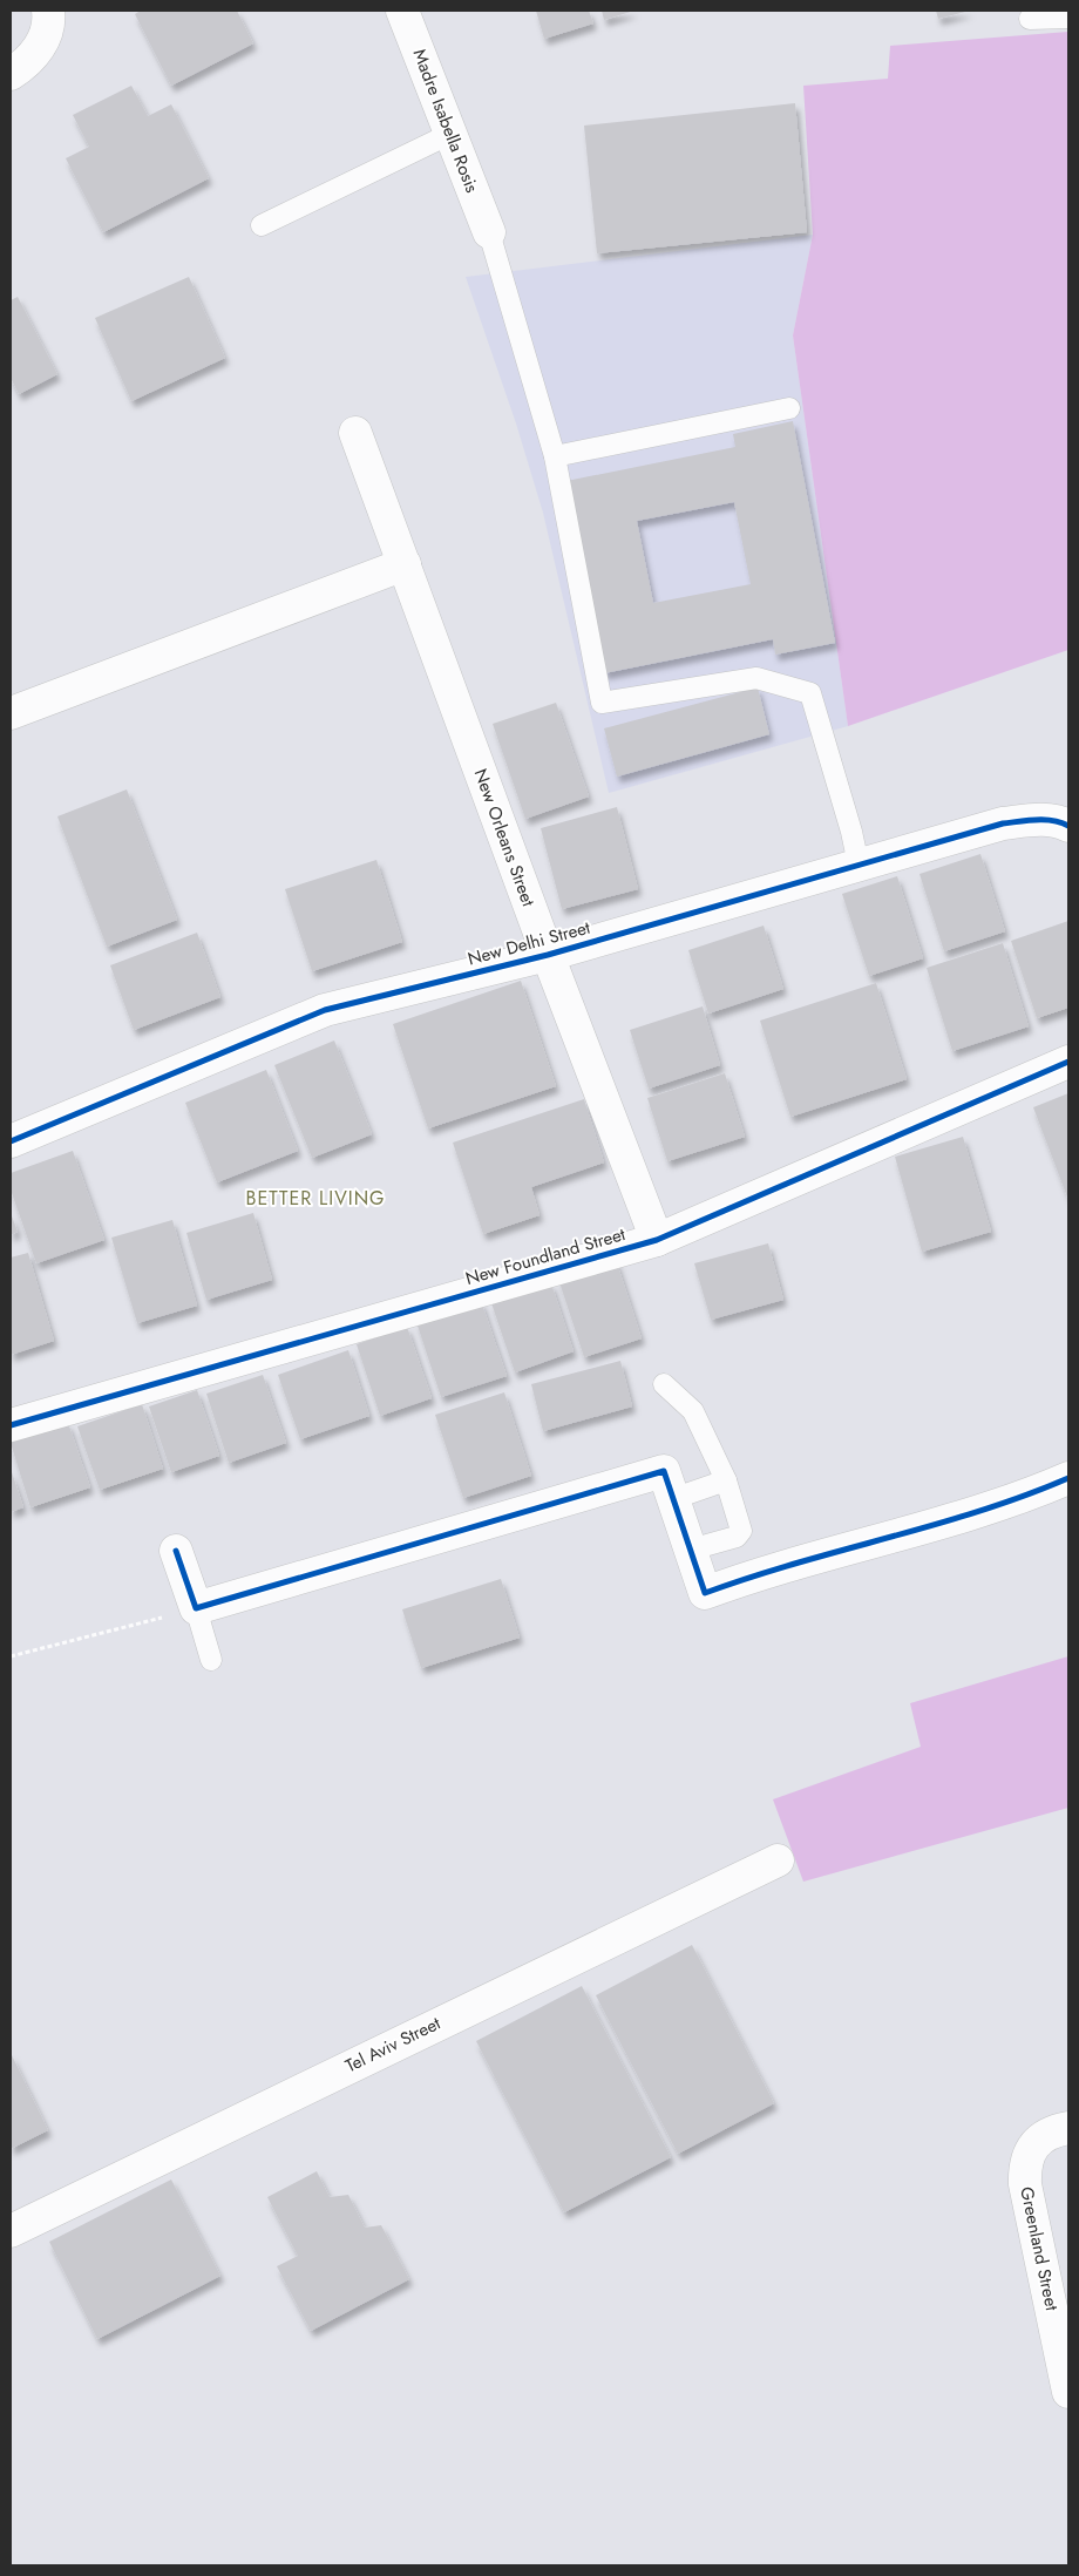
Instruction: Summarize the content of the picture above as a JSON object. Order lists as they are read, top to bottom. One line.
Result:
{"streets":{"street":["Madre Isabella Rosis","New Orleans Street","New Delhi Street","New Foundland Street","Tel Aviv Street","Greenland Street"]},"crossings":[["New Orleans Street","New Delhi Street"],["New Orleans Street","New Foundland Street"]],"districts":["BETTER LIVING"]}
